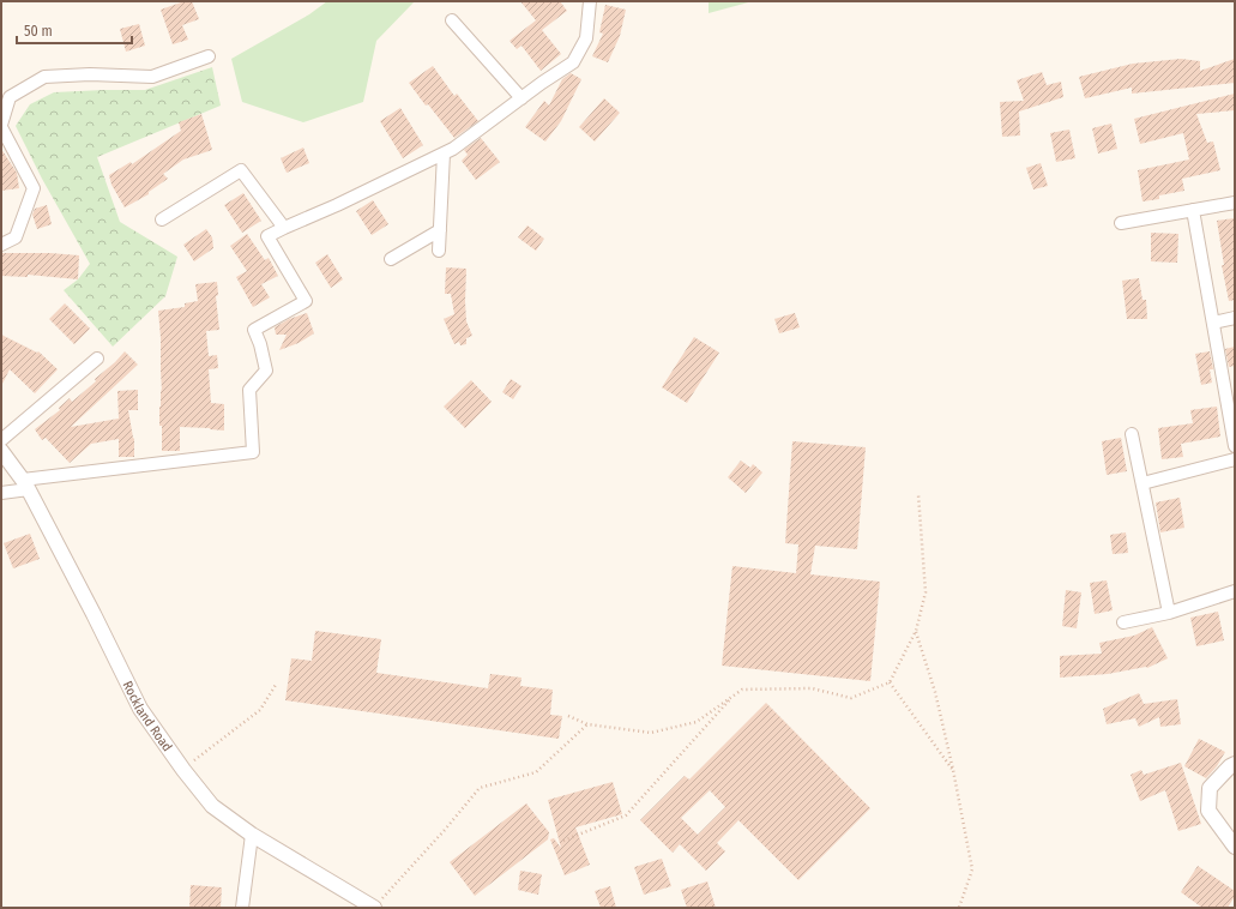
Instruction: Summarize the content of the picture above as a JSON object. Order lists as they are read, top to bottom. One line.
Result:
{"streets":{"street":["Rockland Road"]},"scale_bar":"50 m"}
